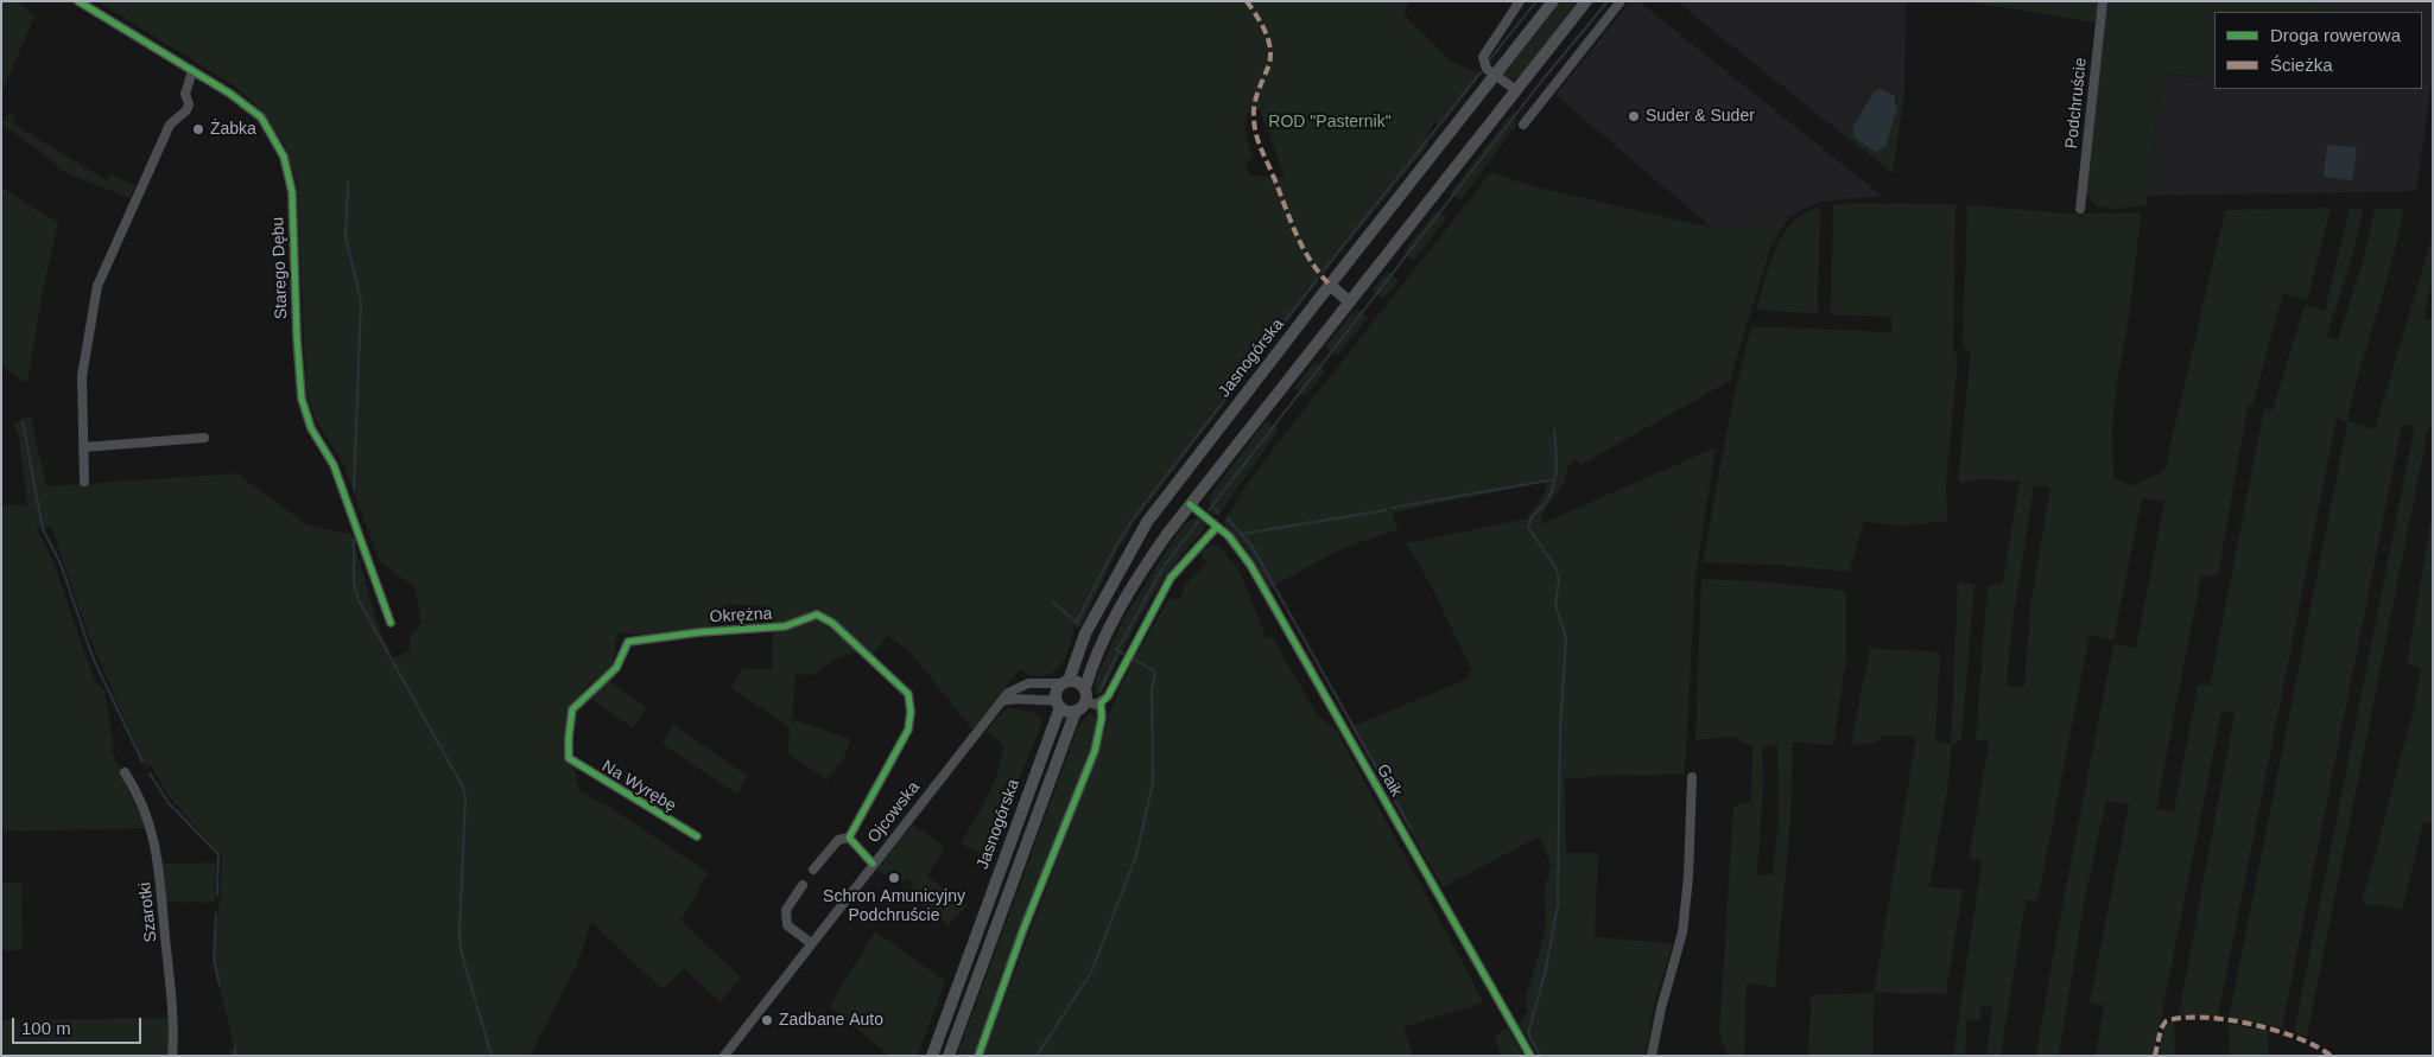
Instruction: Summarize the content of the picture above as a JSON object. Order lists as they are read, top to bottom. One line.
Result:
{"streets":{"main road":["Jasnogórska"],"street":["Podchruście","Starego Dębu","Okrężna","Gaik","Na Wyrębę","Ojcowska","Szarotki"]},"crossings":[["Jasnogórska","Ojcowska"],["Okrężna","Na Wyrębę"]],"parks":["ROD \"Pasternik\""],"places":["Suder & Suder","Żabka","Schron Amunicyjny Podchruście","Zadbane Auto"],"legend":["Droga rowerowa","Ścieżka"],"scale_bar":"100 m"}
